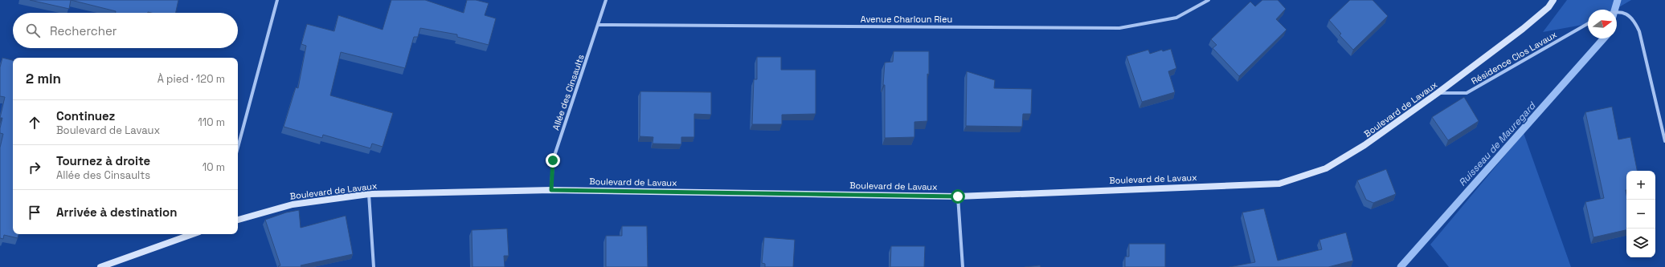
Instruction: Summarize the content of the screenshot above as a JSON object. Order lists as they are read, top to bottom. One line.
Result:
{"streets":{"street":["Avenue Charloun Rieu","Résidence Clos Lavaux","Allée des Cinsaults","Boulevard de Lavaux"]},"crossings":[["Avenue Charloun Rieu","Allée des Cinsaults"],["Résidence Clos Lavaux","Boulevard de Lavaux"],["Allée des Cinsaults","Boulevard de Lavaux"]],"water":["Ruisseau de Mauregard"],"north":"right","page":{"search":"Rechercher","heading":["2 min","À pied · 120 m"],"list":[["Continuez","Boulevard de Lavaux","110 m"],["Tournez à droite","Allée des Cinsaults","10 m"],"Arrivée à destination"],"map_buttons":["+","−"]}}
